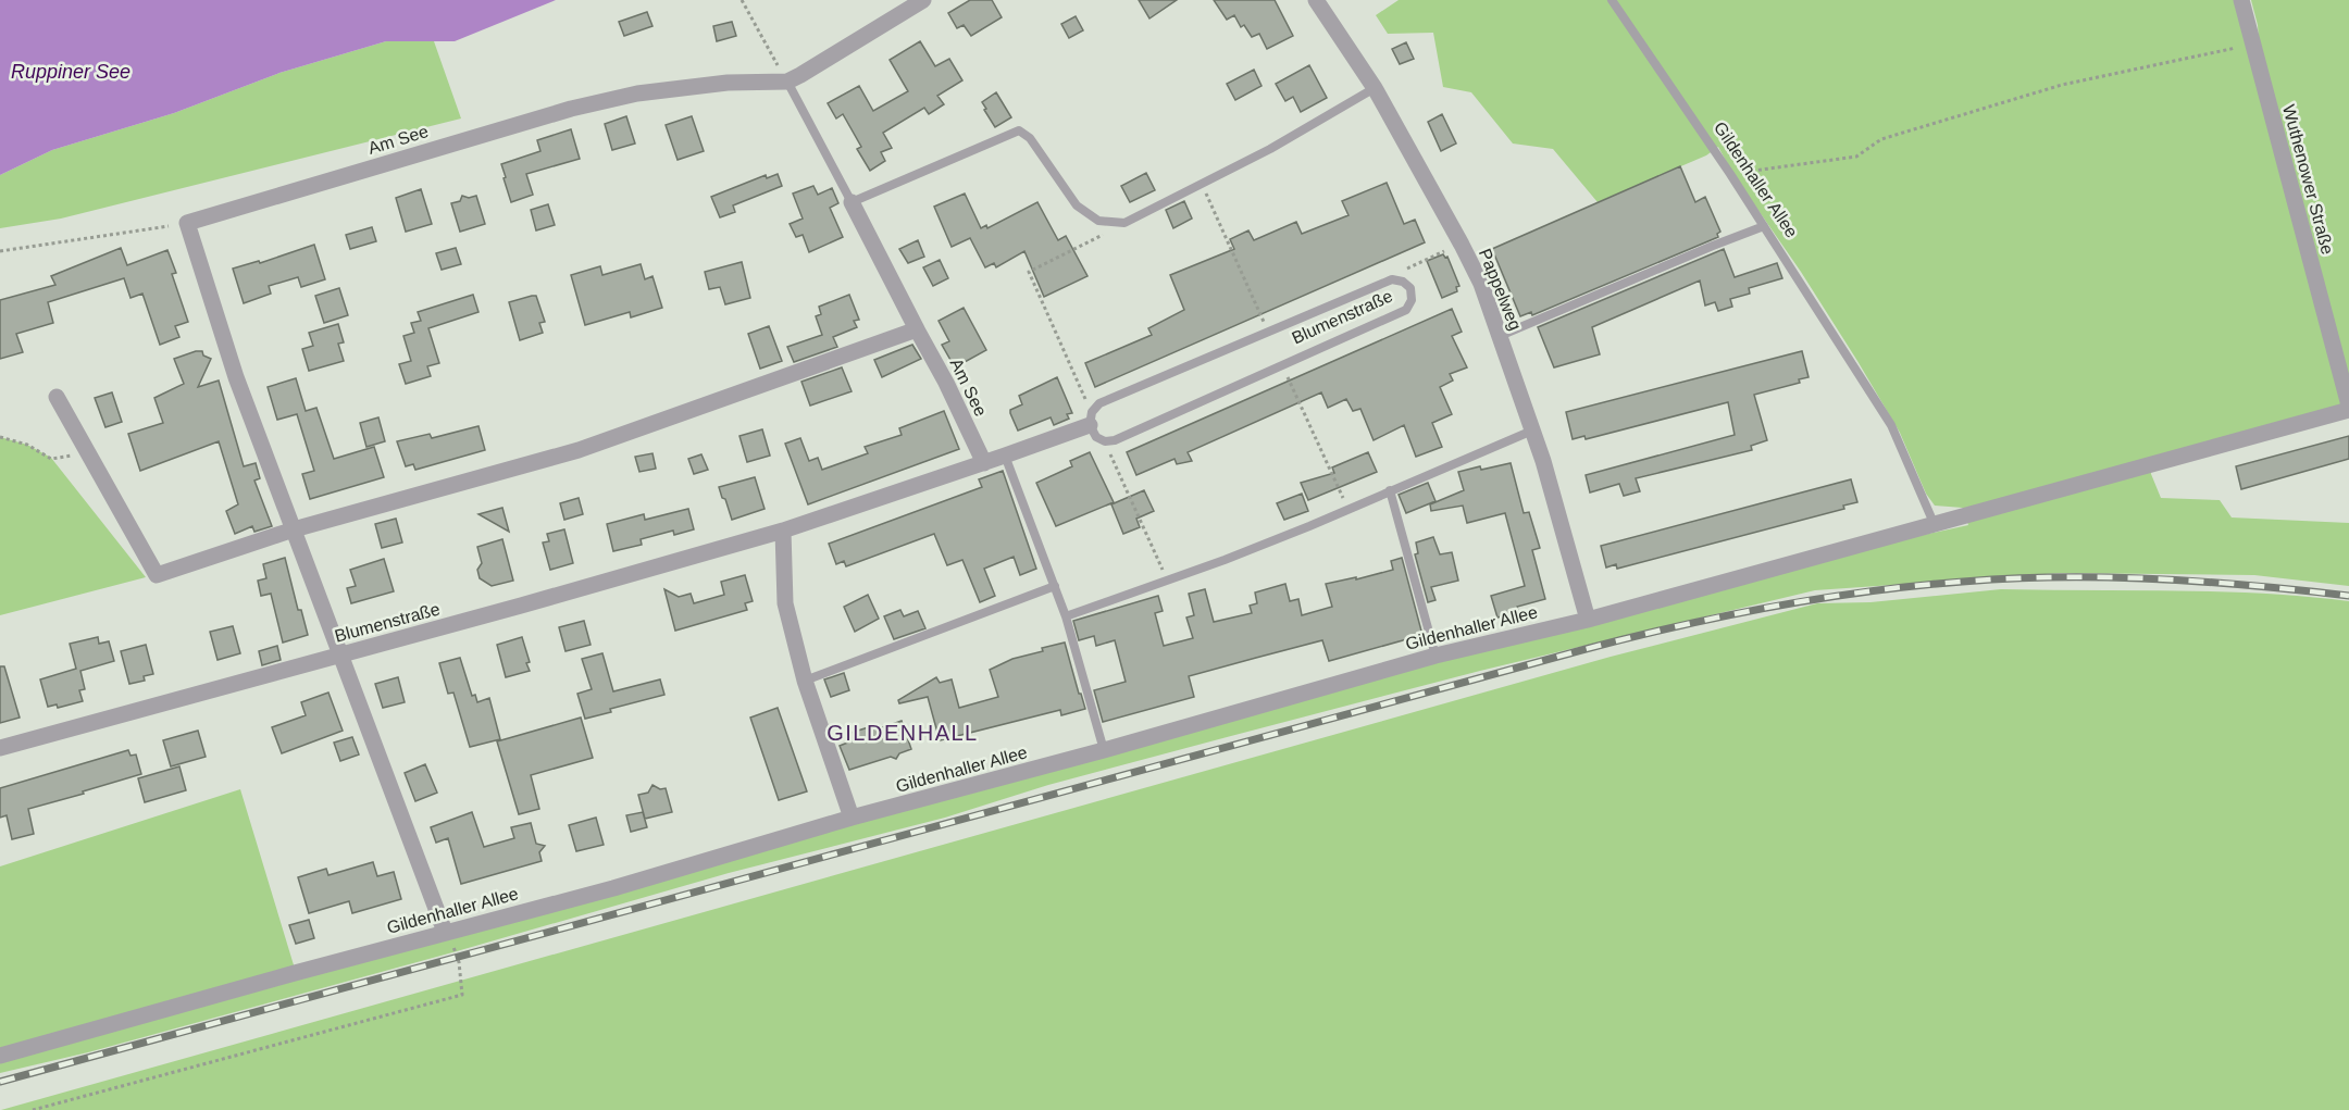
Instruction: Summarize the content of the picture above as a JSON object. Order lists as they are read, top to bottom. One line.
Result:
{"streets":{"street":["Am See","Gildenhaller Allee","Wuthenower Straße","Pappelweg","Blumenstraße"]},"crossings":[["Am See","Blumenstraße"],["Gildenhaller Allee","Wuthenower Straße"],["Gildenhaller Allee","Pappelweg"]],"districts":["GILDENHALL"],"water":["Ruppiner See"]}
